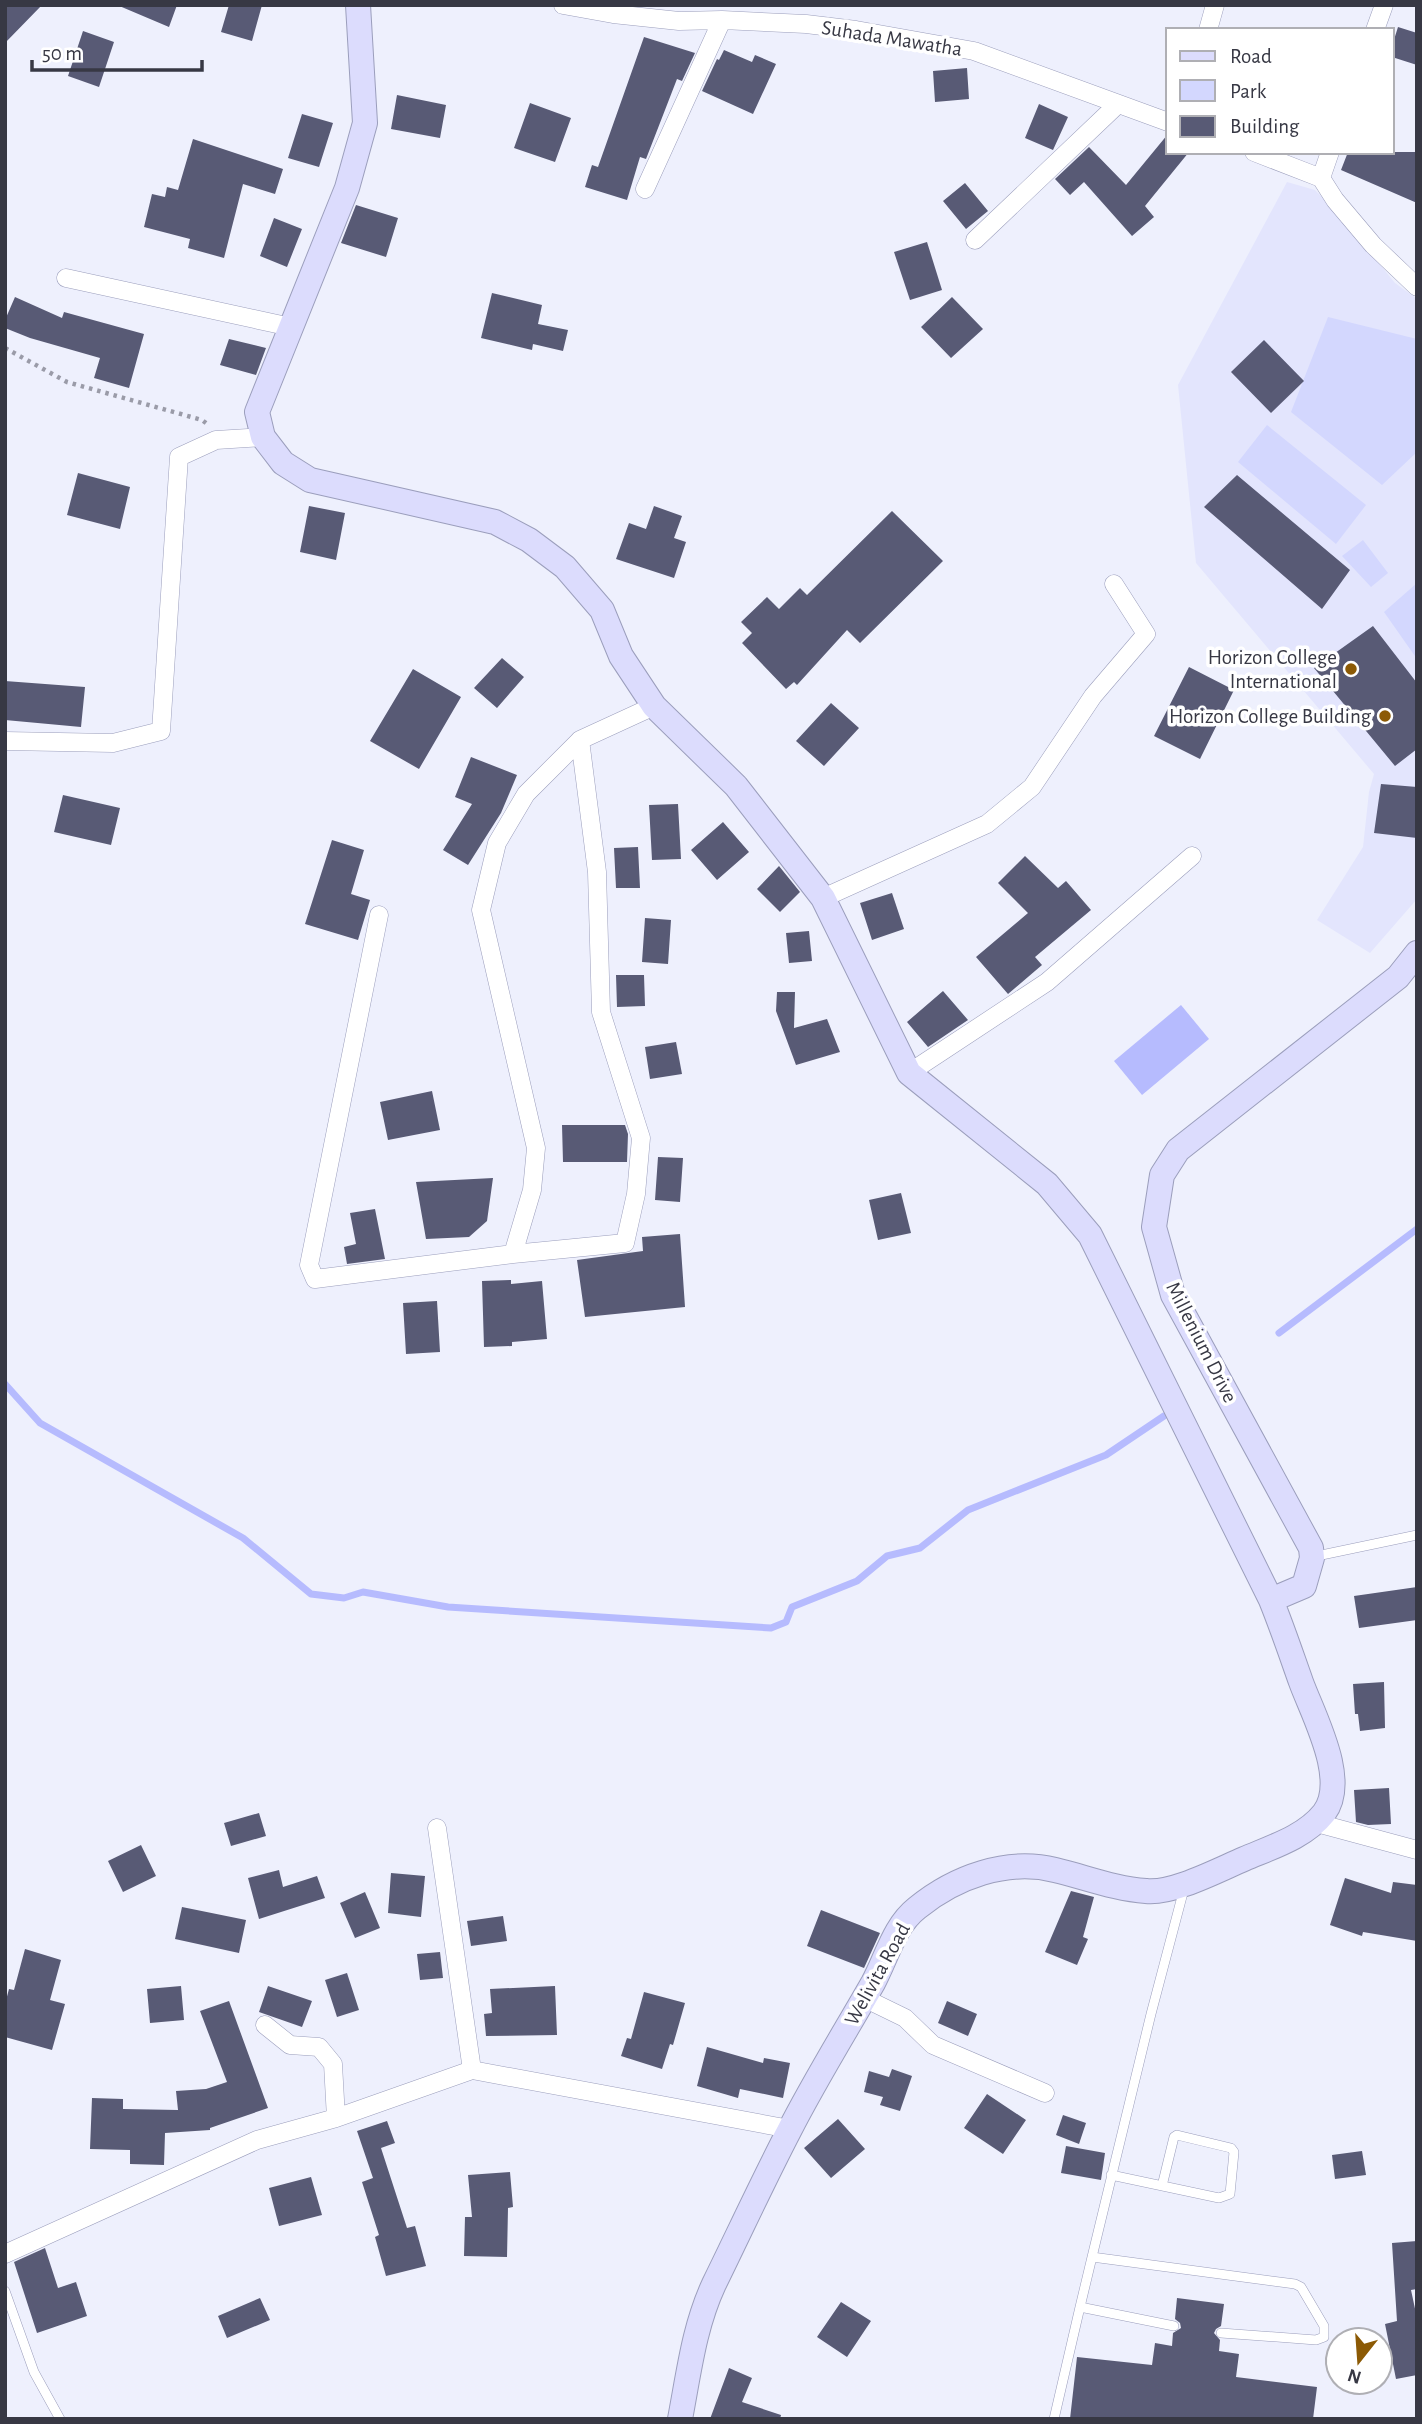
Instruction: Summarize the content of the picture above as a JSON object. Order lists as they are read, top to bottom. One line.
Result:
{"streets":{"street":["Suhada Mawatha","Millenium Drive","Welivita Road"]},"places":["Horizon College International","Horizon College Building"],"legend":["Road","Park","Building"],"scale_bar":"50 m","north":"bottom"}
